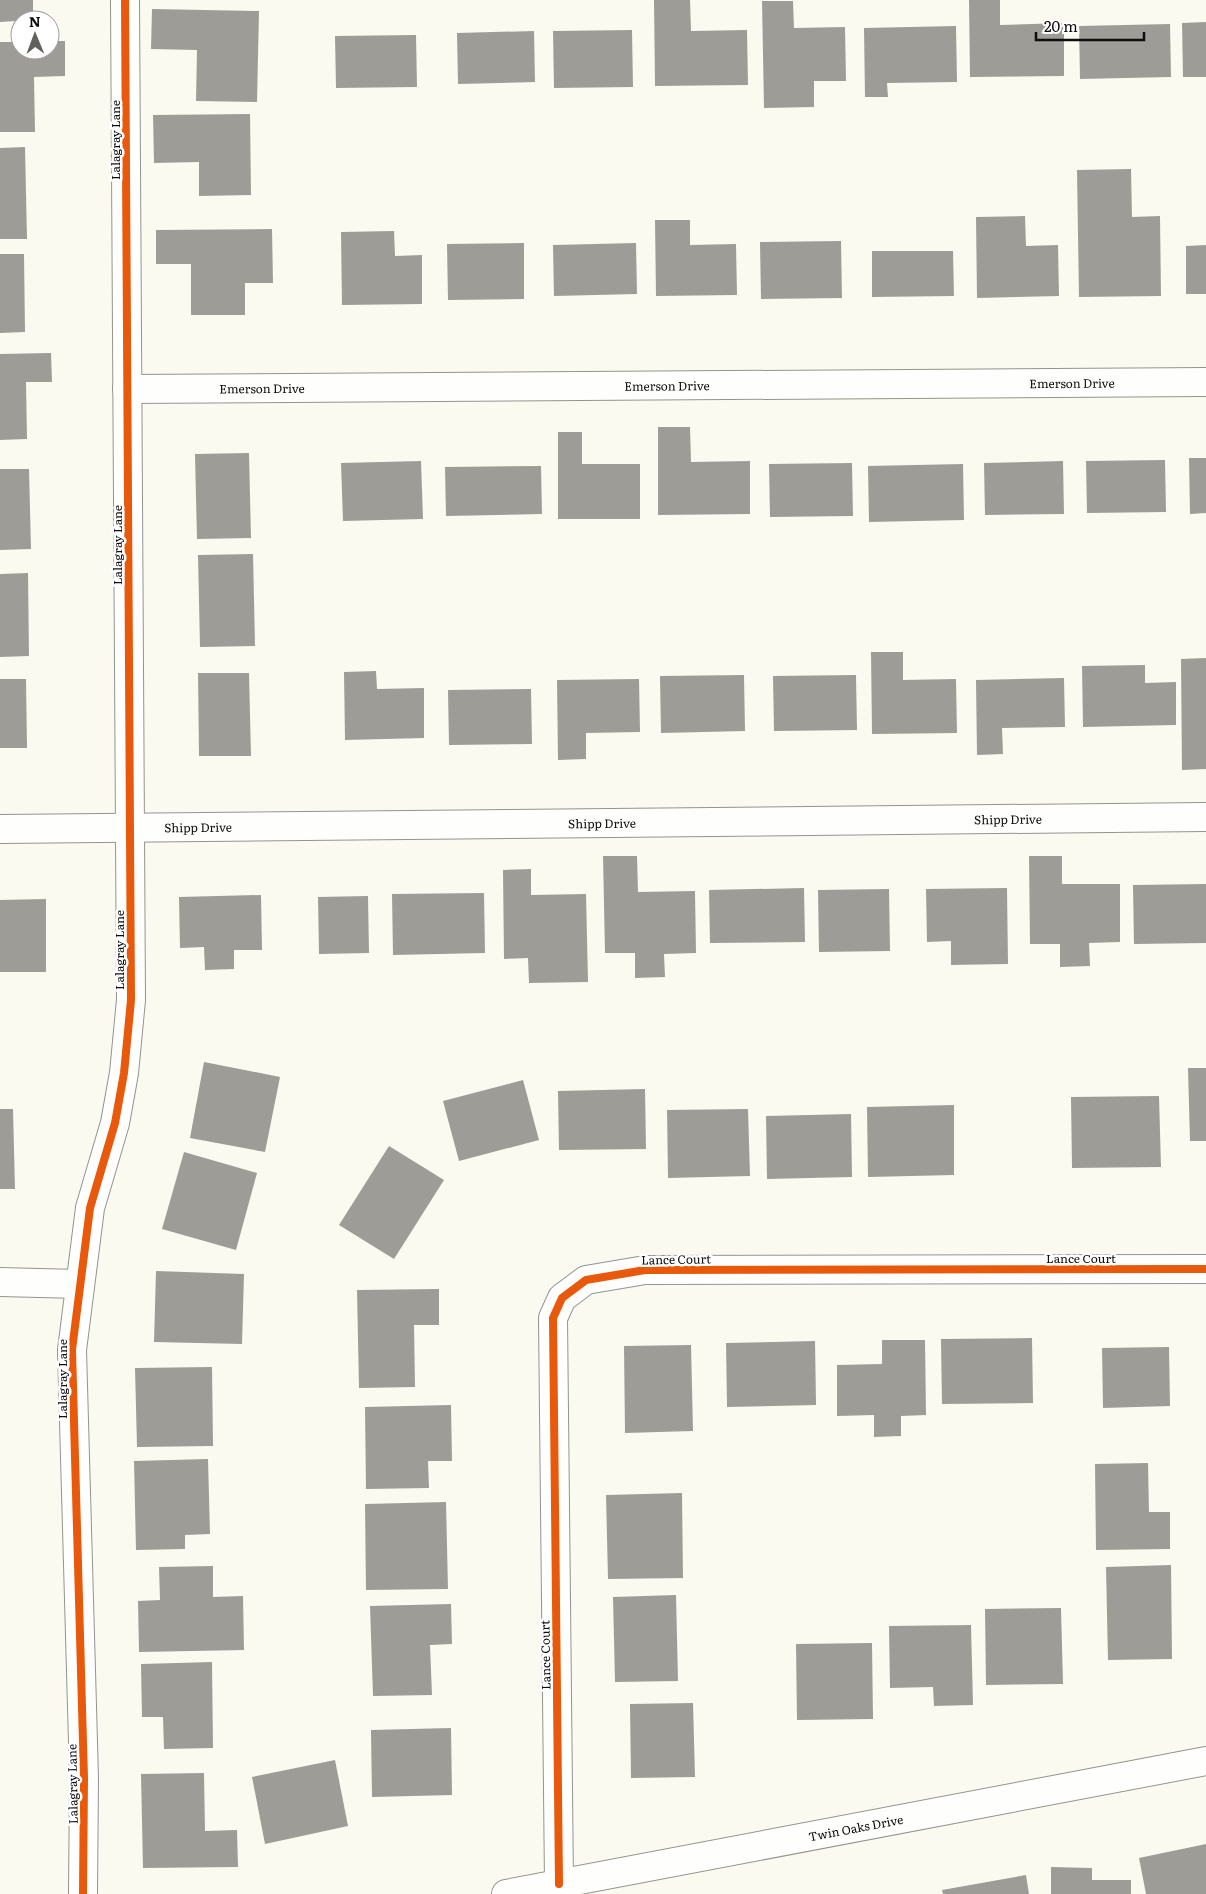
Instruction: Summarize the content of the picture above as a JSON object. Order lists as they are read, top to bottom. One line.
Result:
{"streets":{"street":["Lalagray Lane","Emerson Drive","Shipp Drive","Lance Court","Twin Oaks Drive"]},"crossings":[["Lalagray Lane","Emerson Drive"],["Lalagray Lane","Shipp Drive"],["Lance Court","Twin Oaks Drive"]],"scale_bar":"20 m","north":"top"}
